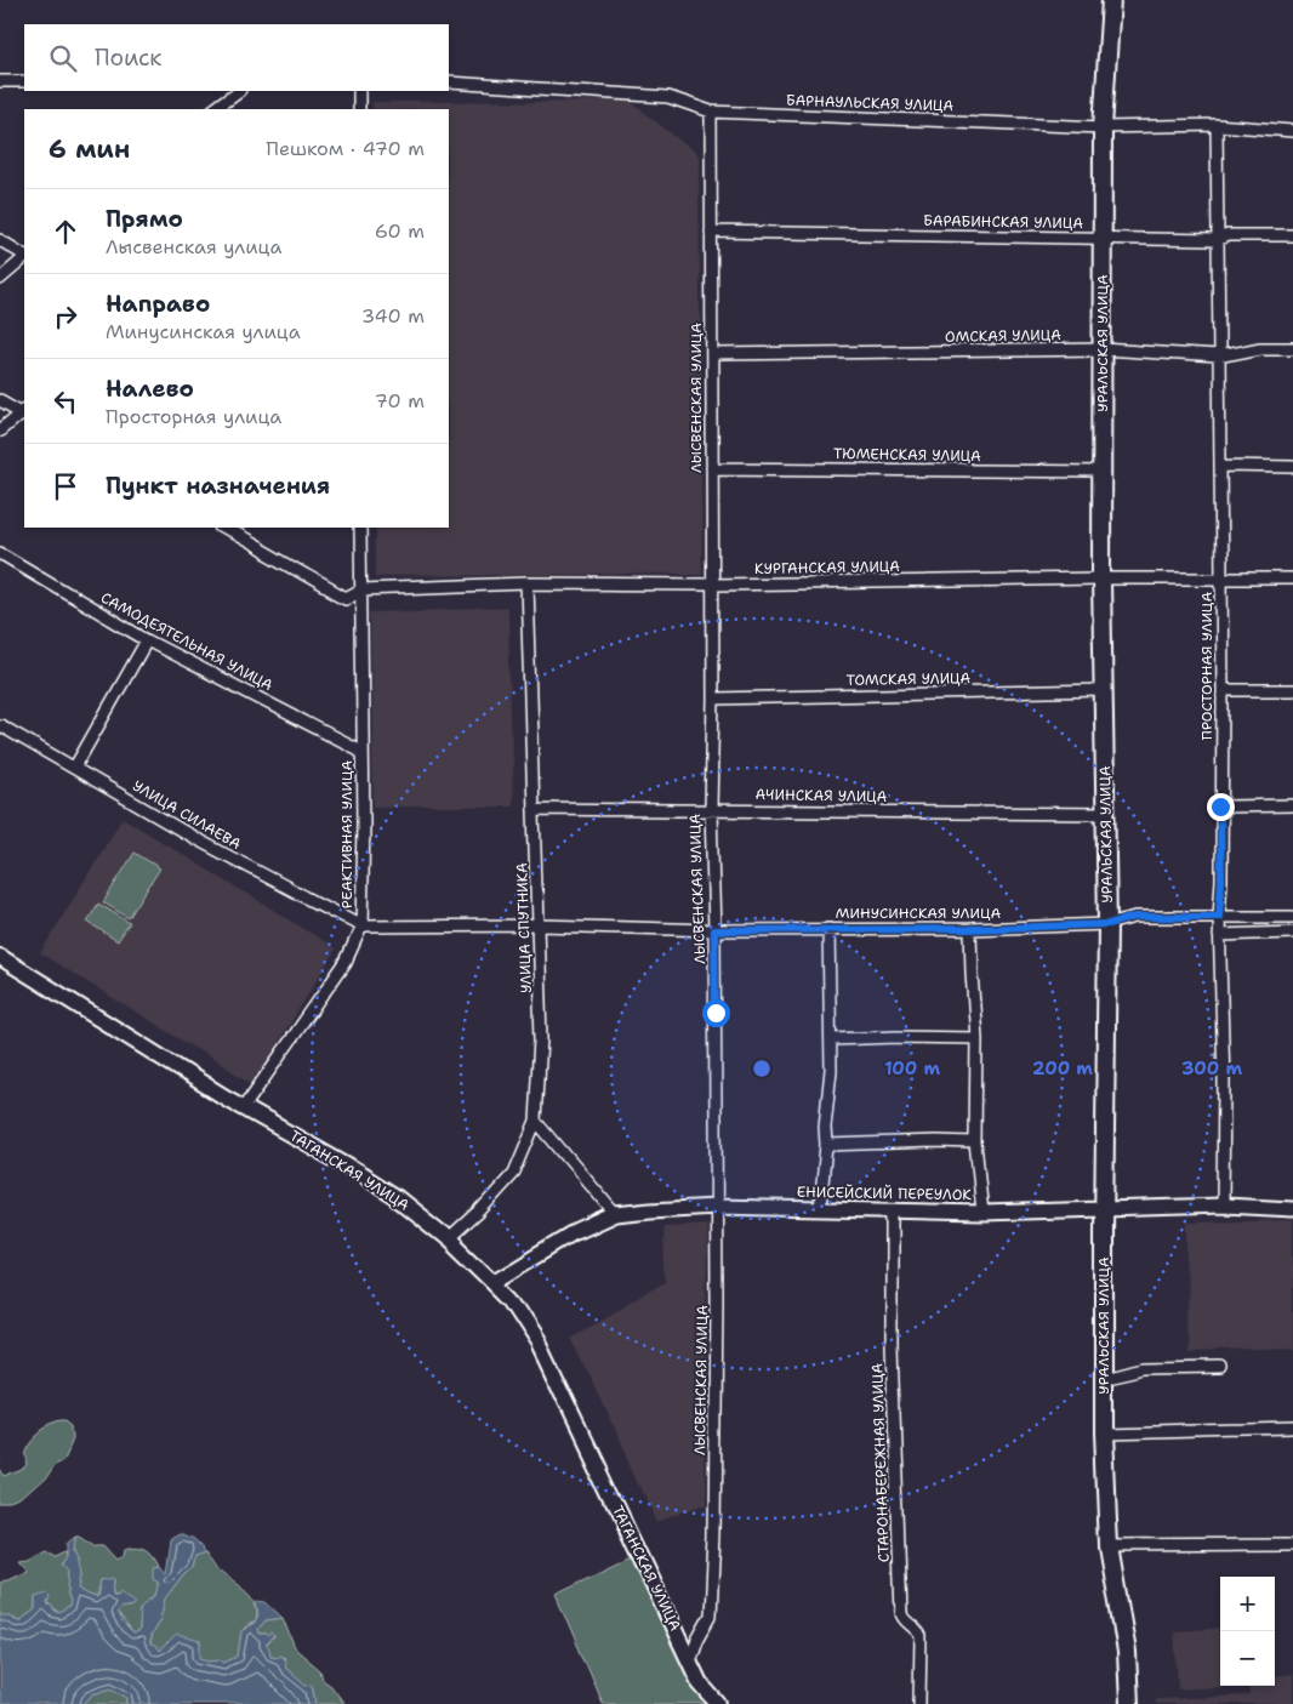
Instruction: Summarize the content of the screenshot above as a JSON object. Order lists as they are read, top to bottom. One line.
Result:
{"streets":{"main road":["УРАЛЬСКАЯ УЛИЦА","ТАГАНСКАЯ УЛИЦА"],"street":["БАРНАУЛЬСКАЯ УЛИЦА","БАРАБИНСКАЯ УЛИЦА","ОМСКАЯ УЛИЦА","ЛЫСВЕНСКАЯ УЛИЦА","ТЮМЕНСКАЯ УЛИЦА","КУРГАНСКАЯ УЛИЦА","САМОДЕЯТЕЛЬНАЯ УЛИЦА","ПРОСТОРНАЯ УЛИЦА","ТОМСКАЯ УЛИЦА","АЧИНСКАЯ УЛИЦА","УЛИЦА СИЛАЕВА","РЕАКТИВНАЯ УЛИЦА","МИНУСИНСКАЯ УЛИЦА","УЛИЦА СПУТНИКА","ЕНИСЕЙСКИЙ ПЕРЕУЛОК","СТАРОНАБЕРЕЖНАЯ УЛИЦА"]},"crossings":[["БАРНАУЛЬСКАЯ УЛИЦА","УРАЛЬСКАЯ УЛИЦА"],["БАРНАУЛЬСКАЯ УЛИЦА","ЛЫСВЕНСКАЯ УЛИЦА"],["БАРНАУЛЬСКАЯ УЛИЦА","ПРОСТОРНАЯ УЛИЦА"],["БАРАБИНСКАЯ УЛИЦА","УРАЛЬСКАЯ УЛИЦА"],["БАРАБИНСКАЯ УЛИЦА","ЛЫСВЕНСКАЯ УЛИЦА"],["БАРАБИНСКАЯ УЛИЦА","ПРОСТОРНАЯ УЛИЦА"],["ОМСКАЯ УЛИЦА","УРАЛЬСКАЯ УЛИЦА"],["ОМСКАЯ УЛИЦА","ЛЫСВЕНСКАЯ УЛИЦА"],["ОМСКАЯ УЛИЦА","ПРОСТОРНАЯ УЛИЦА"],["УРАЛЬСКАЯ УЛИЦА","ТЮМЕНСКАЯ УЛИЦА"],["УРАЛЬСКАЯ УЛИЦА","КУРГАНСКАЯ УЛИЦА"],["УРАЛЬСКАЯ УЛИЦА","ТОМСКАЯ УЛИЦА"],["УРАЛЬСКАЯ УЛИЦА","АЧИНСКАЯ УЛИЦА"],["УРАЛЬСКАЯ УЛИЦА","МИНУСИНСКАЯ УЛИЦА"],["УРАЛЬСКАЯ УЛИЦА","ЕНИСЕЙСКИЙ ПЕРЕУЛОК"],["ЛЫСВЕНСКАЯ УЛИЦА","ТЮМЕНСКАЯ УЛИЦА"],["ЛЫСВЕНСКАЯ УЛИЦА","КУРГАНСКАЯ УЛИЦА"],["ЛЫСВЕНСКАЯ УЛИЦА","ТОМСКАЯ УЛИЦА"],["ЛЫСВЕНСКАЯ УЛИЦА","АЧИНСКАЯ УЛИЦА"],["ЛЫСВЕНСКАЯ УЛИЦА","МИНУСИНСКАЯ УЛИЦА"],["ЛЫСВЕНСКАЯ УЛИЦА","ТАГАНСКАЯ УЛИЦА"],["ЛЫСВЕНСКАЯ УЛИЦА","ЕНИСЕЙСКИЙ ПЕРЕУЛОК"],["КУРГАНСКАЯ УЛИЦА","ПРОСТОРНАЯ УЛИЦА"],["КУРГАНСКАЯ УЛИЦА","РЕАКТИВНАЯ УЛИЦА"],["КУРГАНСКАЯ УЛИЦА","УЛИЦА СПУТНИКА"],["САМОДЕЯТЕЛЬНАЯ УЛИЦА","РЕАКТИВНАЯ УЛИЦА"],["ПРОСТОРНАЯ УЛИЦА","МИНУСИНСКАЯ УЛИЦА"],["ПРОСТОРНАЯ УЛИЦА","ЕНИСЕЙСКИЙ ПЕРЕУЛОК"],["АЧИНСКАЯ УЛИЦА","УЛИЦА СПУТНИКА"],["УЛИЦА СИЛАЕВА","РЕАКТИВНАЯ УЛИЦА"],["УЛИЦА СИЛАЕВА","МИНУСИНСКАЯ УЛИЦА"],["РЕАКТИВНАЯ УЛИЦА","МИНУСИНСКАЯ УЛИЦА"],["РЕАКТИВНАЯ УЛИЦА","ТАГАНСКАЯ УЛИЦА"],["МИНУСИНСКАЯ УЛИЦА","УЛИЦА СПУТНИКА"],["УЛИЦА СПУТНИКА","ТАГАНСКАЯ УЛИЦА"],["ТАГАНСКАЯ УЛИЦА","ЕНИСЕЙСКИЙ ПЕРЕУЛОК"],["ЕНИСЕЙСКИЙ ПЕРЕУЛОК","СТАРОНАБЕРЕЖНАЯ УЛИЦА"]],"page":{"search":"Поиск","heading":["6 мин","Пешком · 470 m"],"list":[["Прямо","Лысвенская улица","60 m"],["Направо","Минусинская улица","340 m"],["Налево","Просторная улица","70 m"],"Пункт назначения"],"map_buttons":["+","−"]},"rings":["100 m","200 m","300 m"]}
